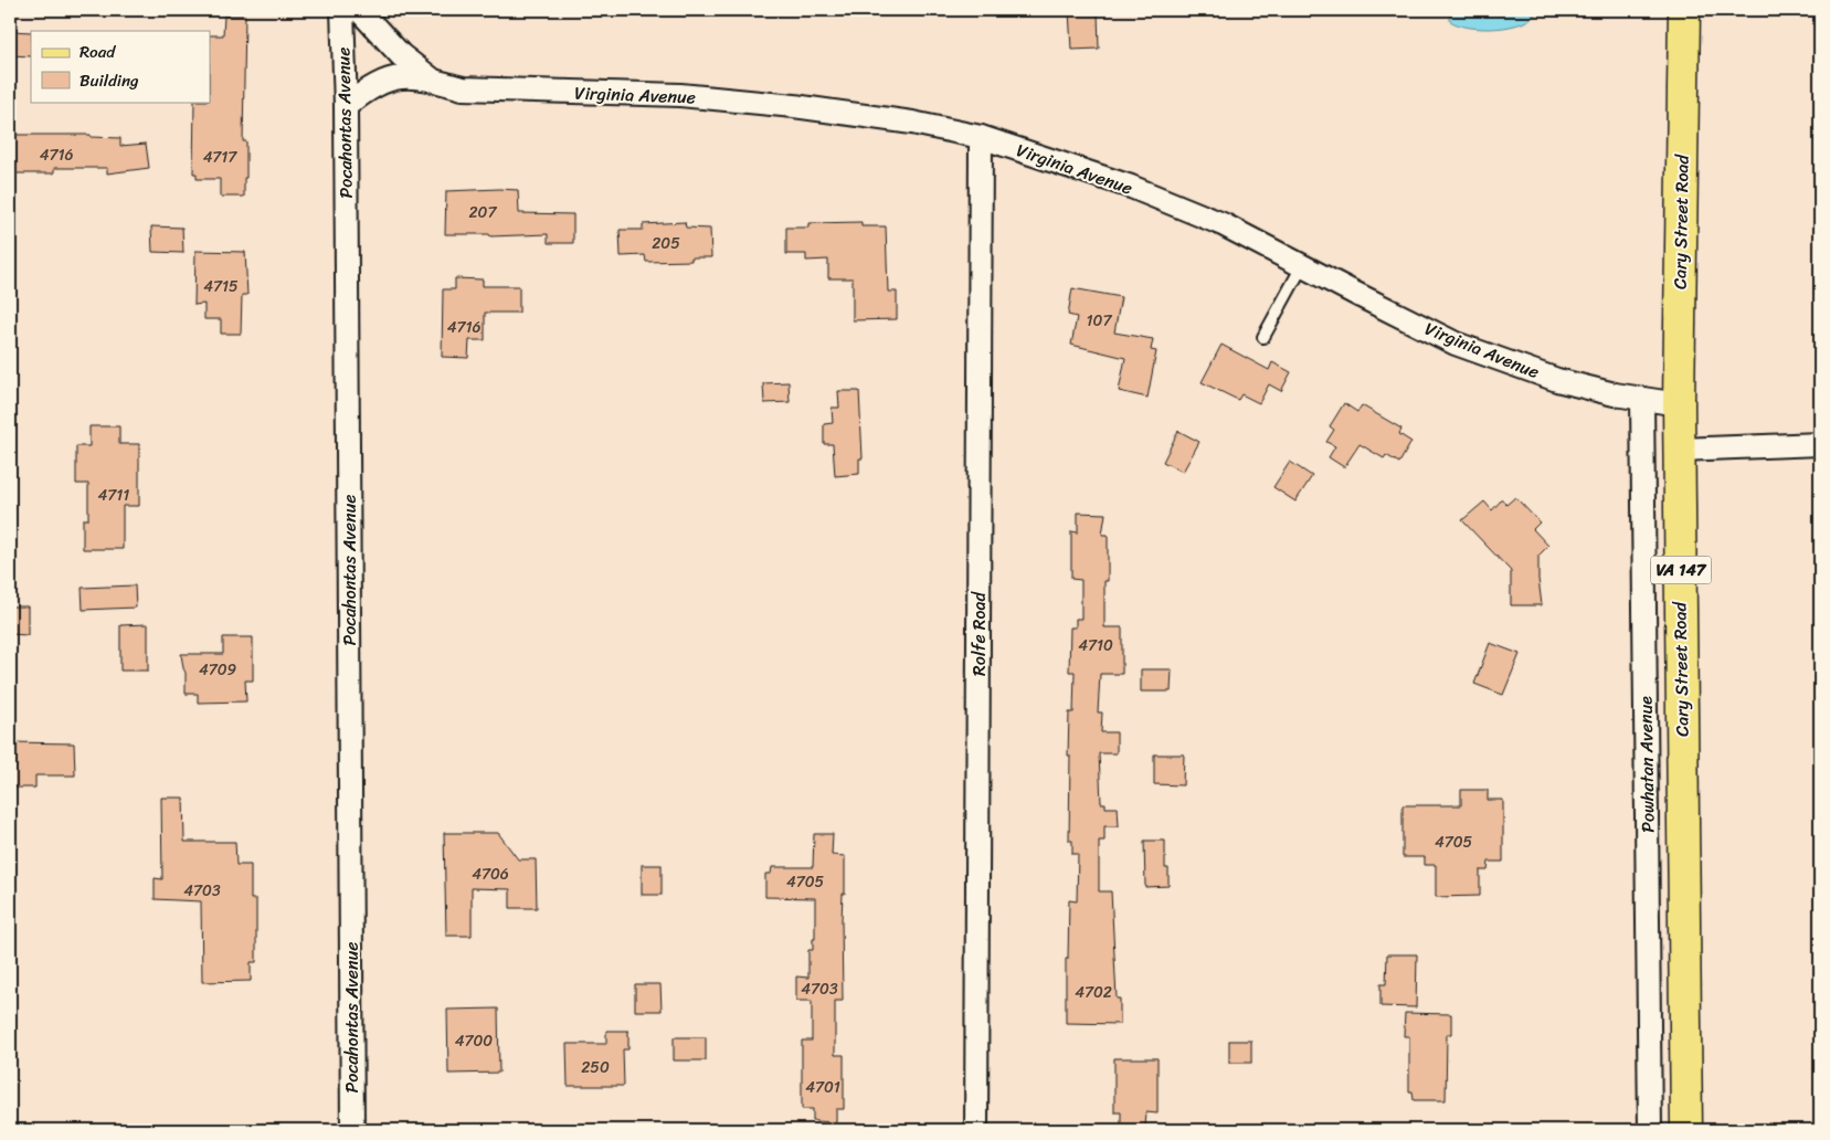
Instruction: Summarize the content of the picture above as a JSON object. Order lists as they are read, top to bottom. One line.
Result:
{"streets":{"main road":["Cary Street Road","VA 147"],"street":["Virginia Avenue","Pocahontas Avenue","Rolfe Road","Powhatan Avenue"]},"crossings":[["Virginia Avenue","Pocahontas Avenue"],["Virginia Avenue","Cary Street Road"],["Virginia Avenue","Rolfe Road"],["Virginia Avenue","Powhatan Avenue"]],"house_numbers":["4716","4717","207","205","4715","107","4716","4711","4710","4709","4705","4706","4705","4703","4703","4702","4700","250","4701"],"legend":["Road","Building"]}
